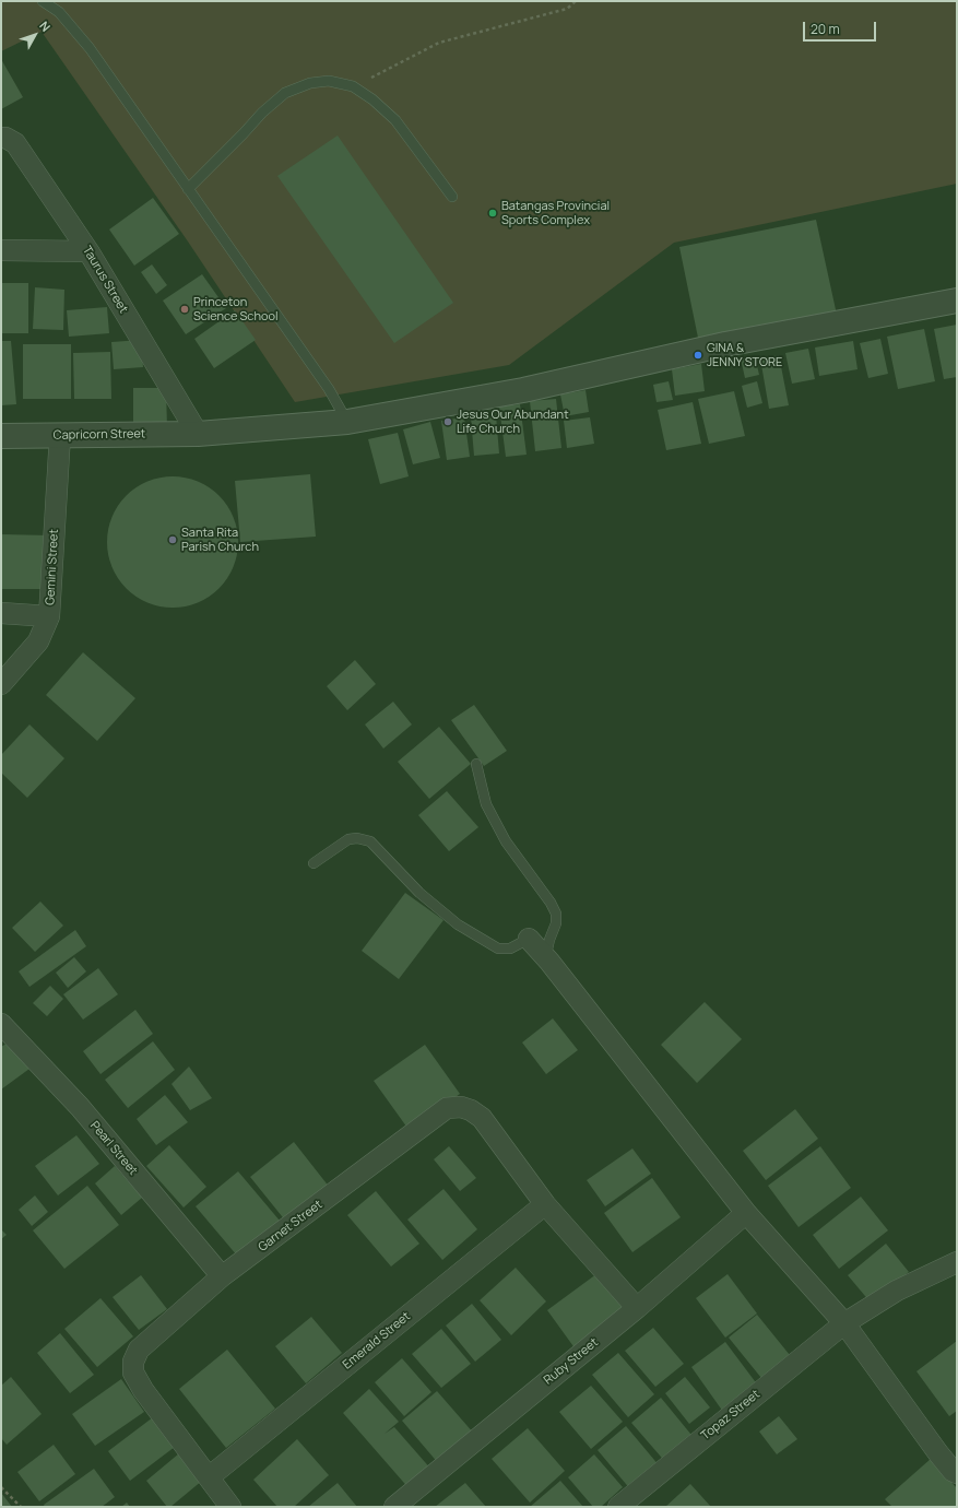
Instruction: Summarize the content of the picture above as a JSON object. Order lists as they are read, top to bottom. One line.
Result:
{"streets":{"street":["Taurus Street","Capricorn Street","Gemini Street","Pearl Street","Garnet Street","Emerald Street","Ruby Street","Topaz Street"]},"crossings":[["Taurus Street","Capricorn Street"],["Capricorn Street","Gemini Street"],["Pearl Street","Garnet Street"],["Garnet Street","Emerald Street"]],"places":["Batangas Provincial Sports Complex","Princeton Science School","GINA & JENNY STORE","Jesus Our Abundant Life Church","Santa Rita Parish Church"],"scale_bar":"20 m","north":"top right"}
